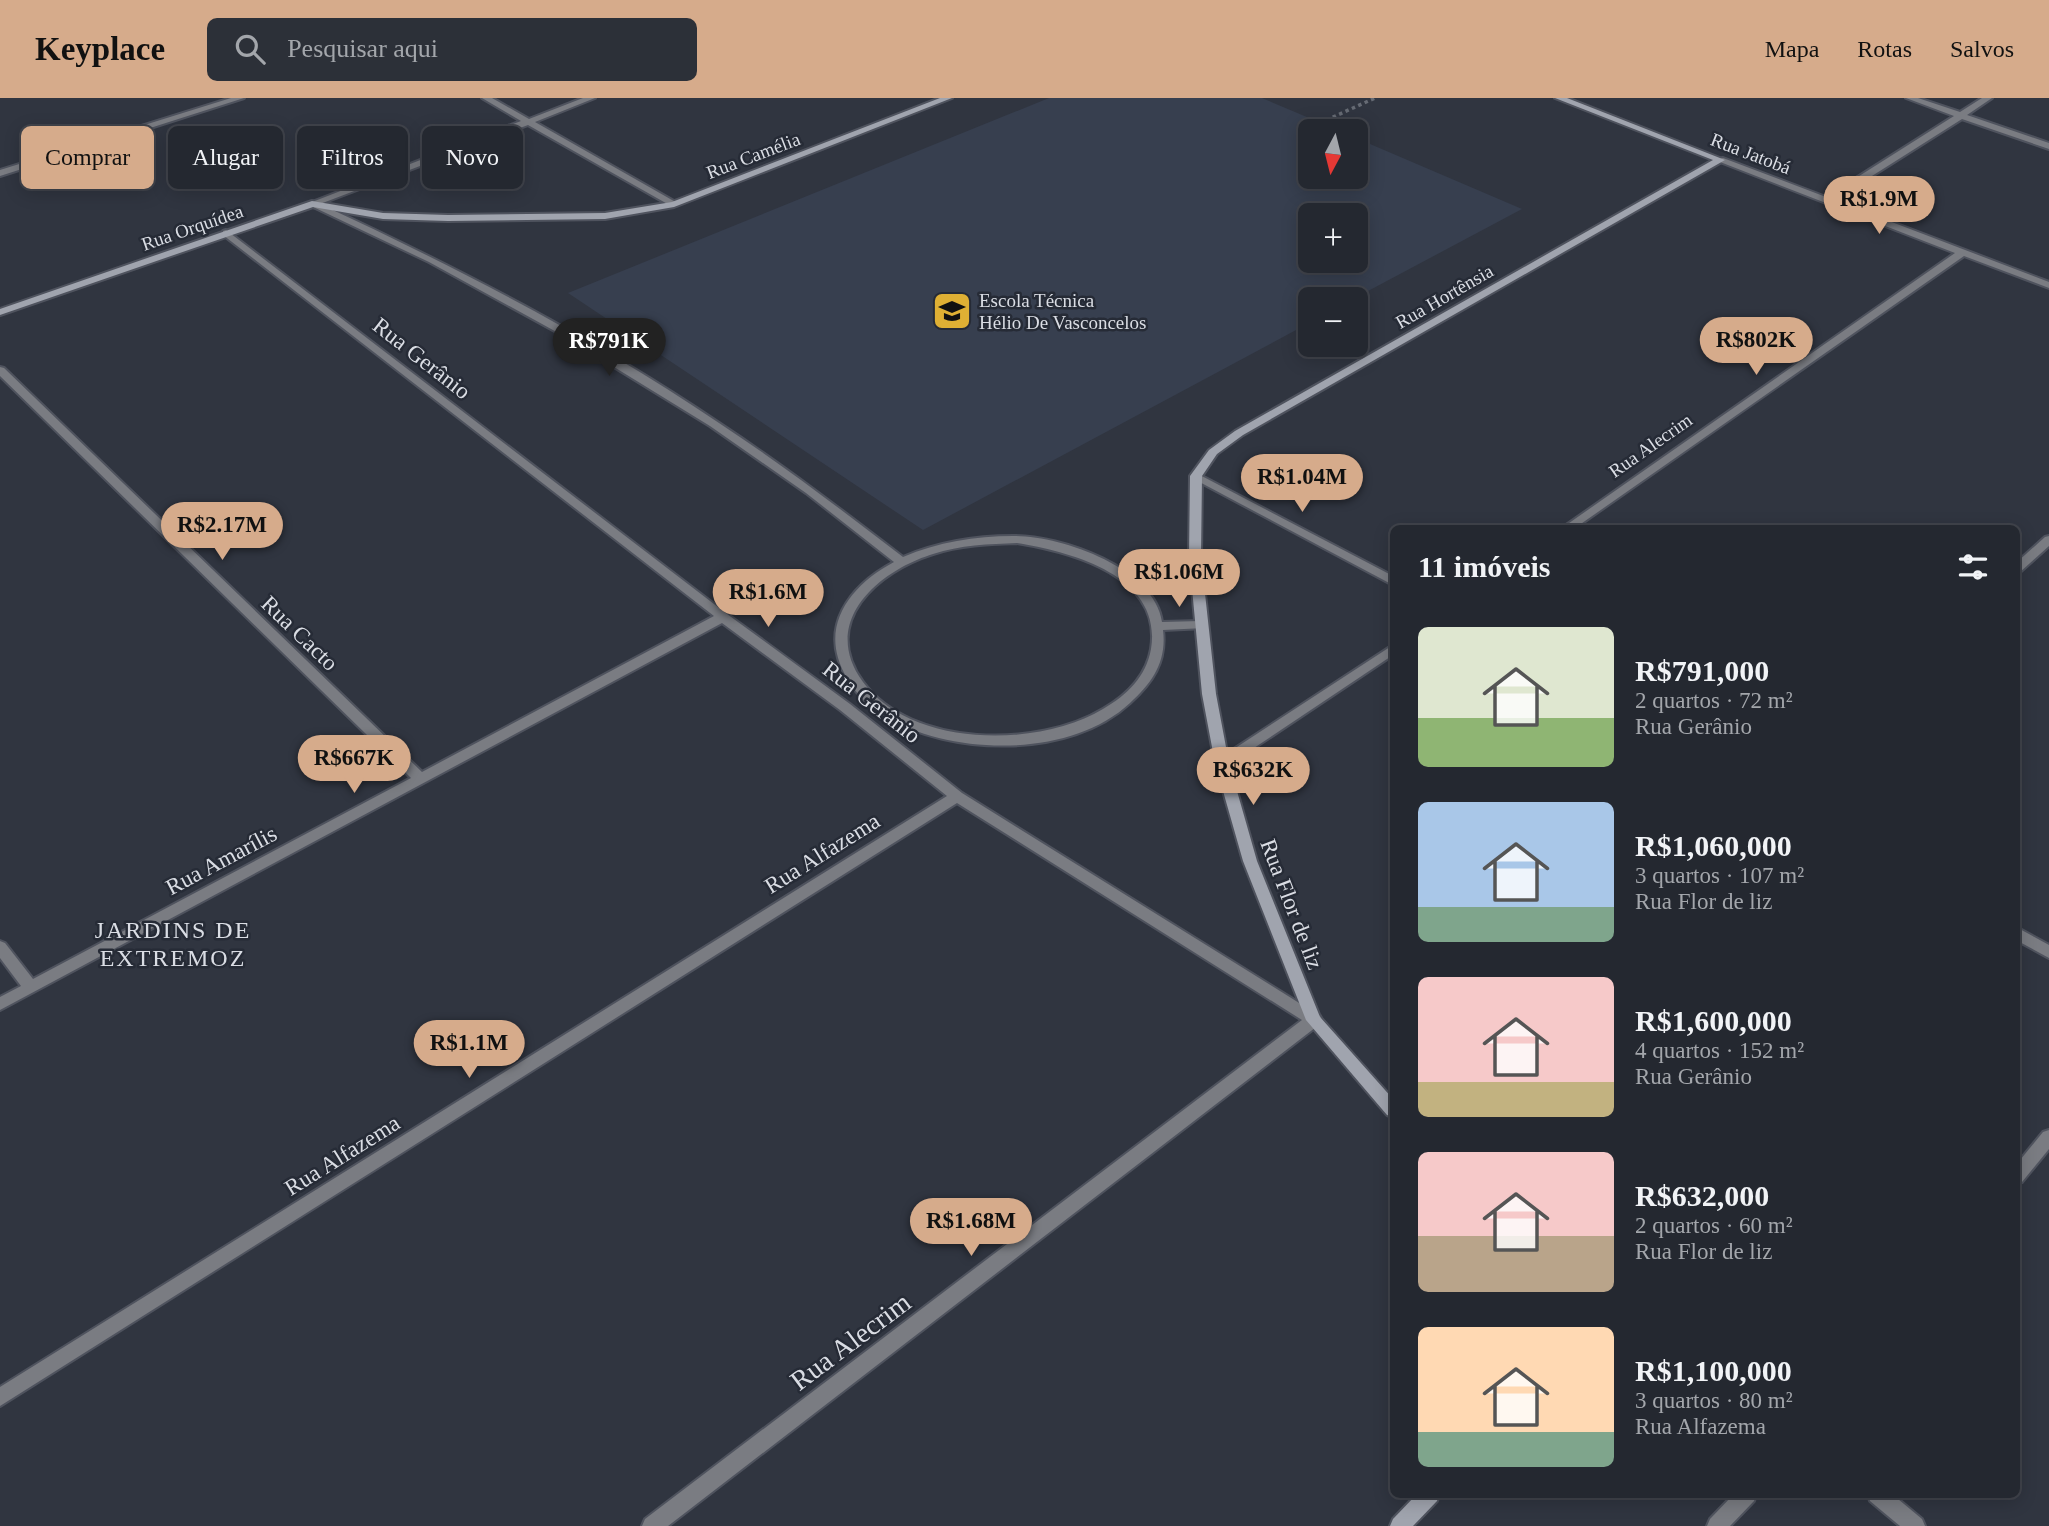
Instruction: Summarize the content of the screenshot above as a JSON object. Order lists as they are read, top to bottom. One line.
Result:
{"streets":{"street":["Rua Jatobá","Rua Camélia","Rua Orquídea","Rua Hortênsia","Rua Gerânio","Rua Alecrim","Rua Cacto","Rua Alfazema","Rua Amarílis","Rua Flor de liz"]},"crossings":[["Rua Jatobá","Rua Hortênsia"],["Rua Jatobá","Rua Alecrim"],["Rua Camélia","Rua Orquídea"],["Rua Orquídea","Rua Gerânio"],["Rua Hortênsia","Rua Flor de liz"],["Rua Gerânio","Rua Alecrim"],["Rua Gerânio","Rua Alfazema"],["Rua Gerânio","Rua Amarílis"],["Rua Gerânio","Rua Flor de liz"],["Rua Alecrim","Rua Flor de liz"],["Rua Cacto","Rua Amarílis"]],"districts":["JARDINS DE EXTREMOZ"],"places":{"school or university":["Escola Técnica Hélio De Vasconcelos"]},"north":"bottom","page":{"header":"Keyplace","search":"Pesquisar aqui","nav":["Mapa","Rotas","Salvos"],"map_buttons":["+","−"],"chip":["Comprar","Alugar","Filtros","Novo"],"price":["R$1.9M","R$802K","R$791K","R$1.04M","R$2.17M","R$1.06M","R$1.6M","R$667K","R$632K","R$1.1M","R$1.68M"],"heading":"11 imóveis","list":[{"name":"R$791,000","note":"2 quartos · 72 m² · Rua Gerânio"},{"name":"R$1,060,000","note":"3 quartos · 107 m² · Rua Flor de liz"},{"name":"R$1,600,000","note":"4 quartos · 152 m² · Rua Gerânio"},{"name":"R$632,000","note":"2 quartos · 60 m² · Rua Flor de liz"},{"name":"R$1,100,000","note":"3 quartos · 80 m² · Rua Alfazema"}]}}
